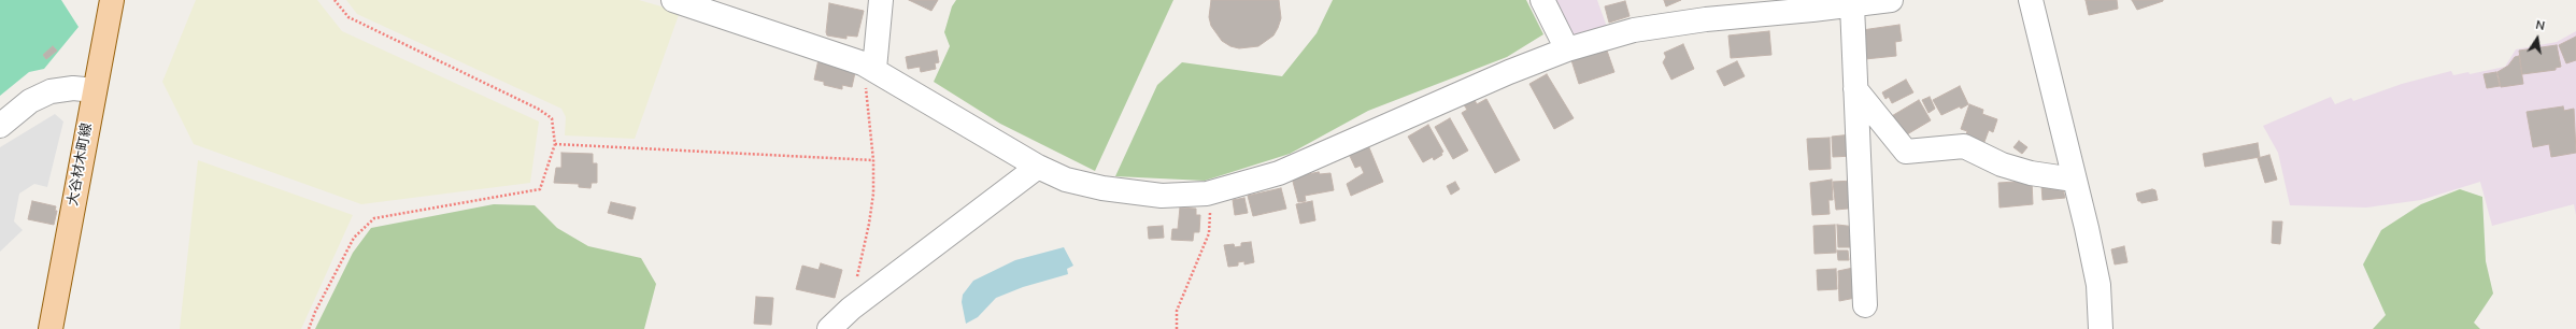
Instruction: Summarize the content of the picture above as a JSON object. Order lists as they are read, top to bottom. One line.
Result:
{"streets":{"main road":["大谷材木町線"]},"north":"top"}
